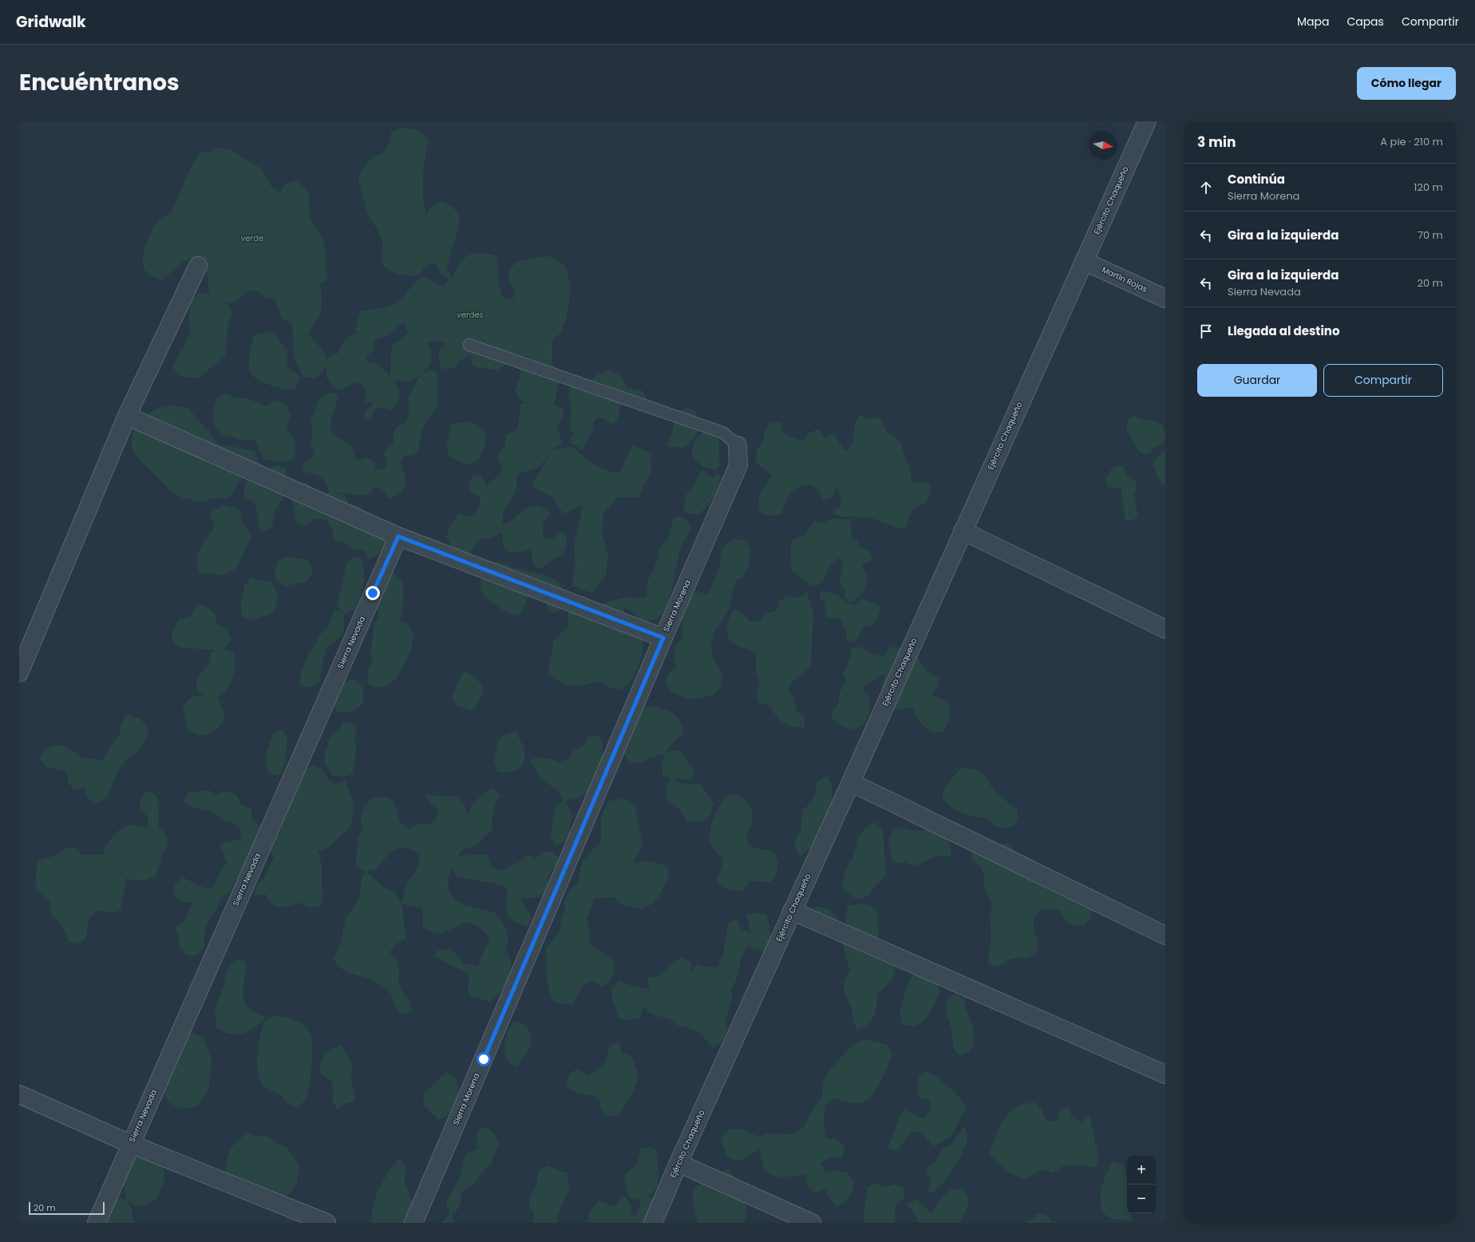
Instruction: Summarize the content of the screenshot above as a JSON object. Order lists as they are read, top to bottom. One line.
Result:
{"streets":{"street":["Ejército Chaqueño","Martín Rojas","Sierra Morena","Sierra Nevada"]},"crossings":[["Ejército Chaqueño","Martín Rojas"]],"parks":["verde","verdes"],"scale_bar":"20 m","north":"right","page":{"header":"Gridwalk","nav":["Mapa","Capas","Compartir"],"title":"Encuéntranos","buttons":["Cómo llegar",["Guardar","Compartir"]],"heading":["3 min","A pie · 210 m"],"list":[["Continúa","Sierra Morena","120 m"],["Gira a la izquierda","70 m"],["Gira a la izquierda","Sierra Nevada","20 m"],"Llegada al destino"],"map_buttons":["+","−"],"scale":"20 m"}}
